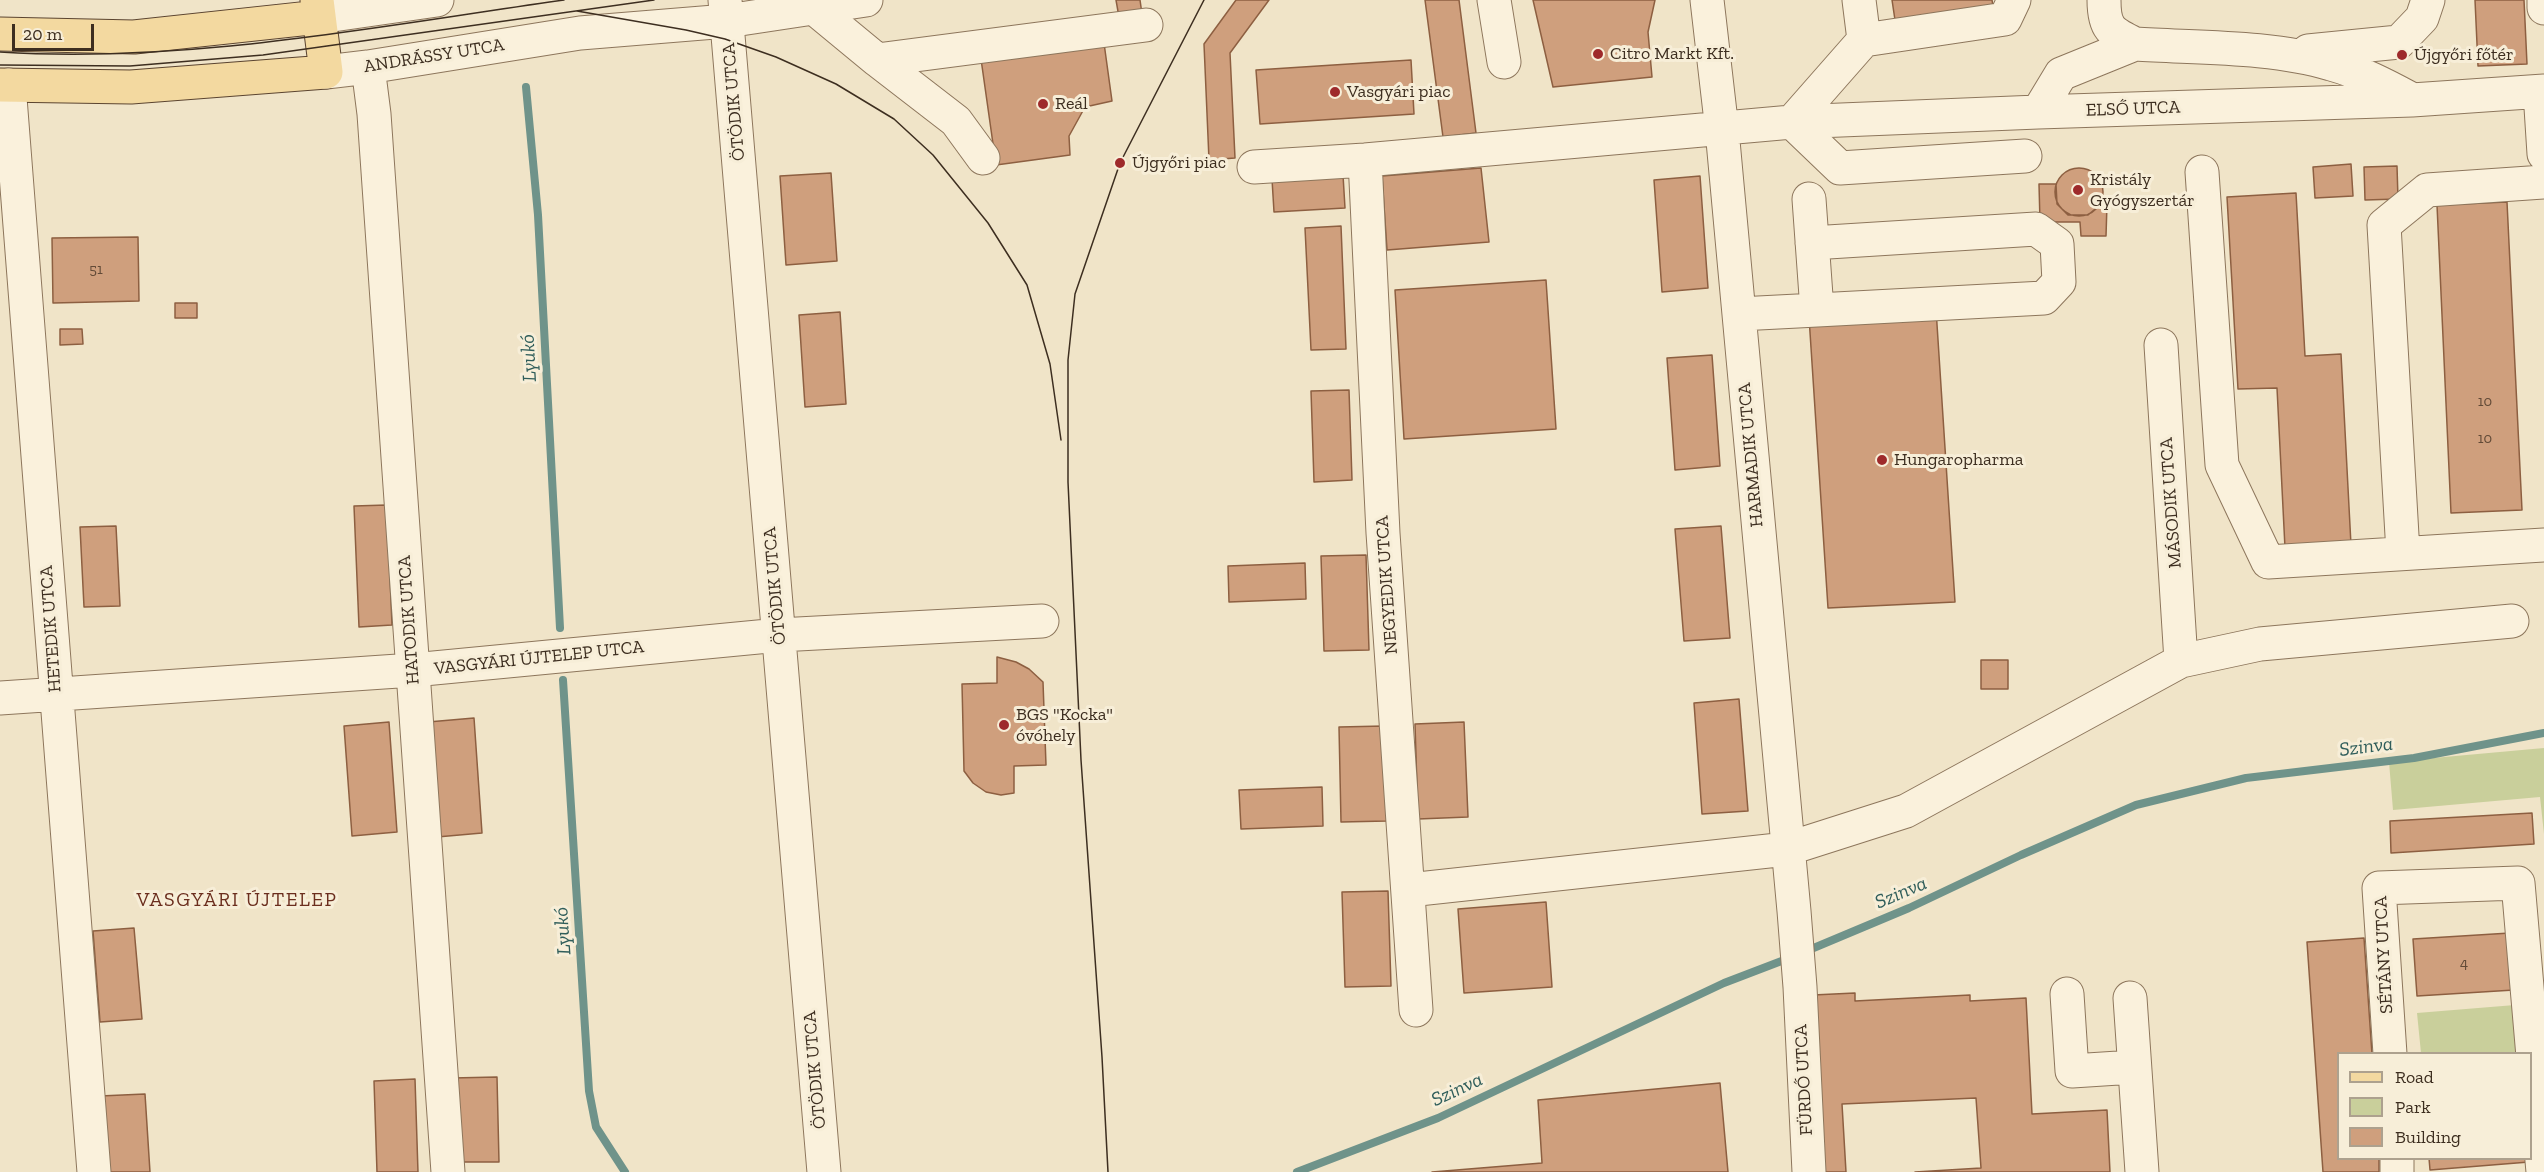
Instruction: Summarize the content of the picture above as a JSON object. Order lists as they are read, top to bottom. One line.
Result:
{"streets":{"main road":["ANDRÁSSY UTCA"],"street":["ÖTÖDIK UTCA","ELSŐ UTCA","HARMADIK UTCA","MÁSODIK UTCA","NEGYEDIK UTCA","HATODIK UTCA","HETEDIK UTCA","VASGYÁRI ÚJTELEP UTCA","SÉTÁNY UTCA","FÜRDŐ UTCA"]},"crossings":[["ANDRÁSSY UTCA","ÖTÖDIK UTCA"],["ANDRÁSSY UTCA","HATODIK UTCA"],["ANDRÁSSY UTCA","HETEDIK UTCA"],["ÖTÖDIK UTCA","VASGYÁRI ÚJTELEP UTCA"],["ELSŐ UTCA","HARMADIK UTCA"],["ELSŐ UTCA","NEGYEDIK UTCA"],["HARMADIK UTCA","FÜRDŐ UTCA"],["HATODIK UTCA","VASGYÁRI ÚJTELEP UTCA"],["HETEDIK UTCA","VASGYÁRI ÚJTELEP UTCA"]],"districts":["VASGYÁRI ÚJTELEP"],"water":["Lyukó","Szinva"],"places":["Citro Markt Kft.","Újgyőri főtér","Vasgyári piac","Reál","Újgyőri piac","Kristály Gyógyszertár","Hungaropharma","BGS \"Kocka\" óvóhely"],"house_numbers":["51","10","10","4"],"legend":["Road","Park","Building"],"scale_bar":"20 m"}
